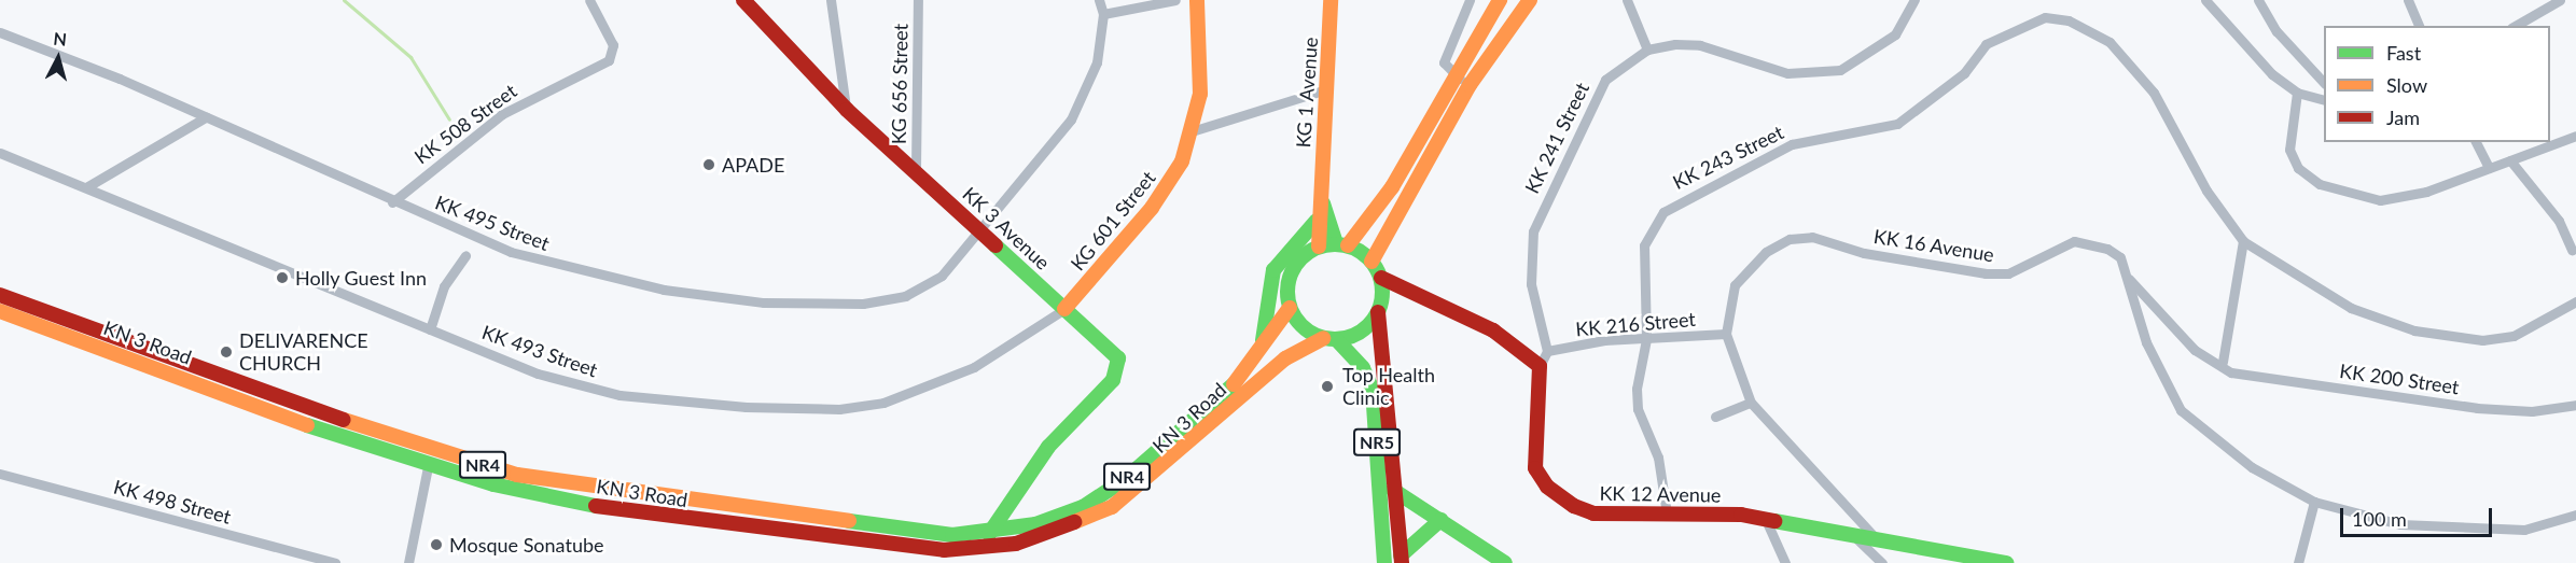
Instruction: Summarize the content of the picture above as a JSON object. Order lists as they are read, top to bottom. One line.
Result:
{"streets":{"main road":["KG 1 Avenue","KG 601 Street","KK 3 Avenue","KN 3 Road","NR5","NR4","KK 12 Avenue"],"street":["KG 656 Street","KK 508 Street","KK 241 Street","KK 243 Street","KK 495 Street","KK 16 Avenue","KK 216 Street","KK 493 Street","KK 200 Street","KK 498 Street"]},"crossings":[["KG 656 Street","KK 3 Avenue"],["KG 1 Avenue","NR5"],["KK 508 Street","KK 495 Street"],["KK 241 Street","KK 216 Street"],["KK 243 Street","KK 216 Street"],["KK 243 Street","KK 12 Avenue"],["KG 601 Street","KK 3 Avenue"],["KG 601 Street","KK 493 Street"],["KK 495 Street","KK 3 Avenue"],["KK 3 Avenue","KN 3 Road"],["KK 3 Avenue","KK 493 Street"],["KK 16 Avenue","KK 216 Street"],["KK 16 Avenue","KK 200 Street"],["KK 16 Avenue","KK 12 Avenue"]],"places":["APADE","Holly Guest Inn","DELIVARENCE CHURCH","Top Health Clinic","Mosque Sonatube"],"legend":["Fast","Slow","Jam"],"scale_bar":"100 m","north":"top"}
